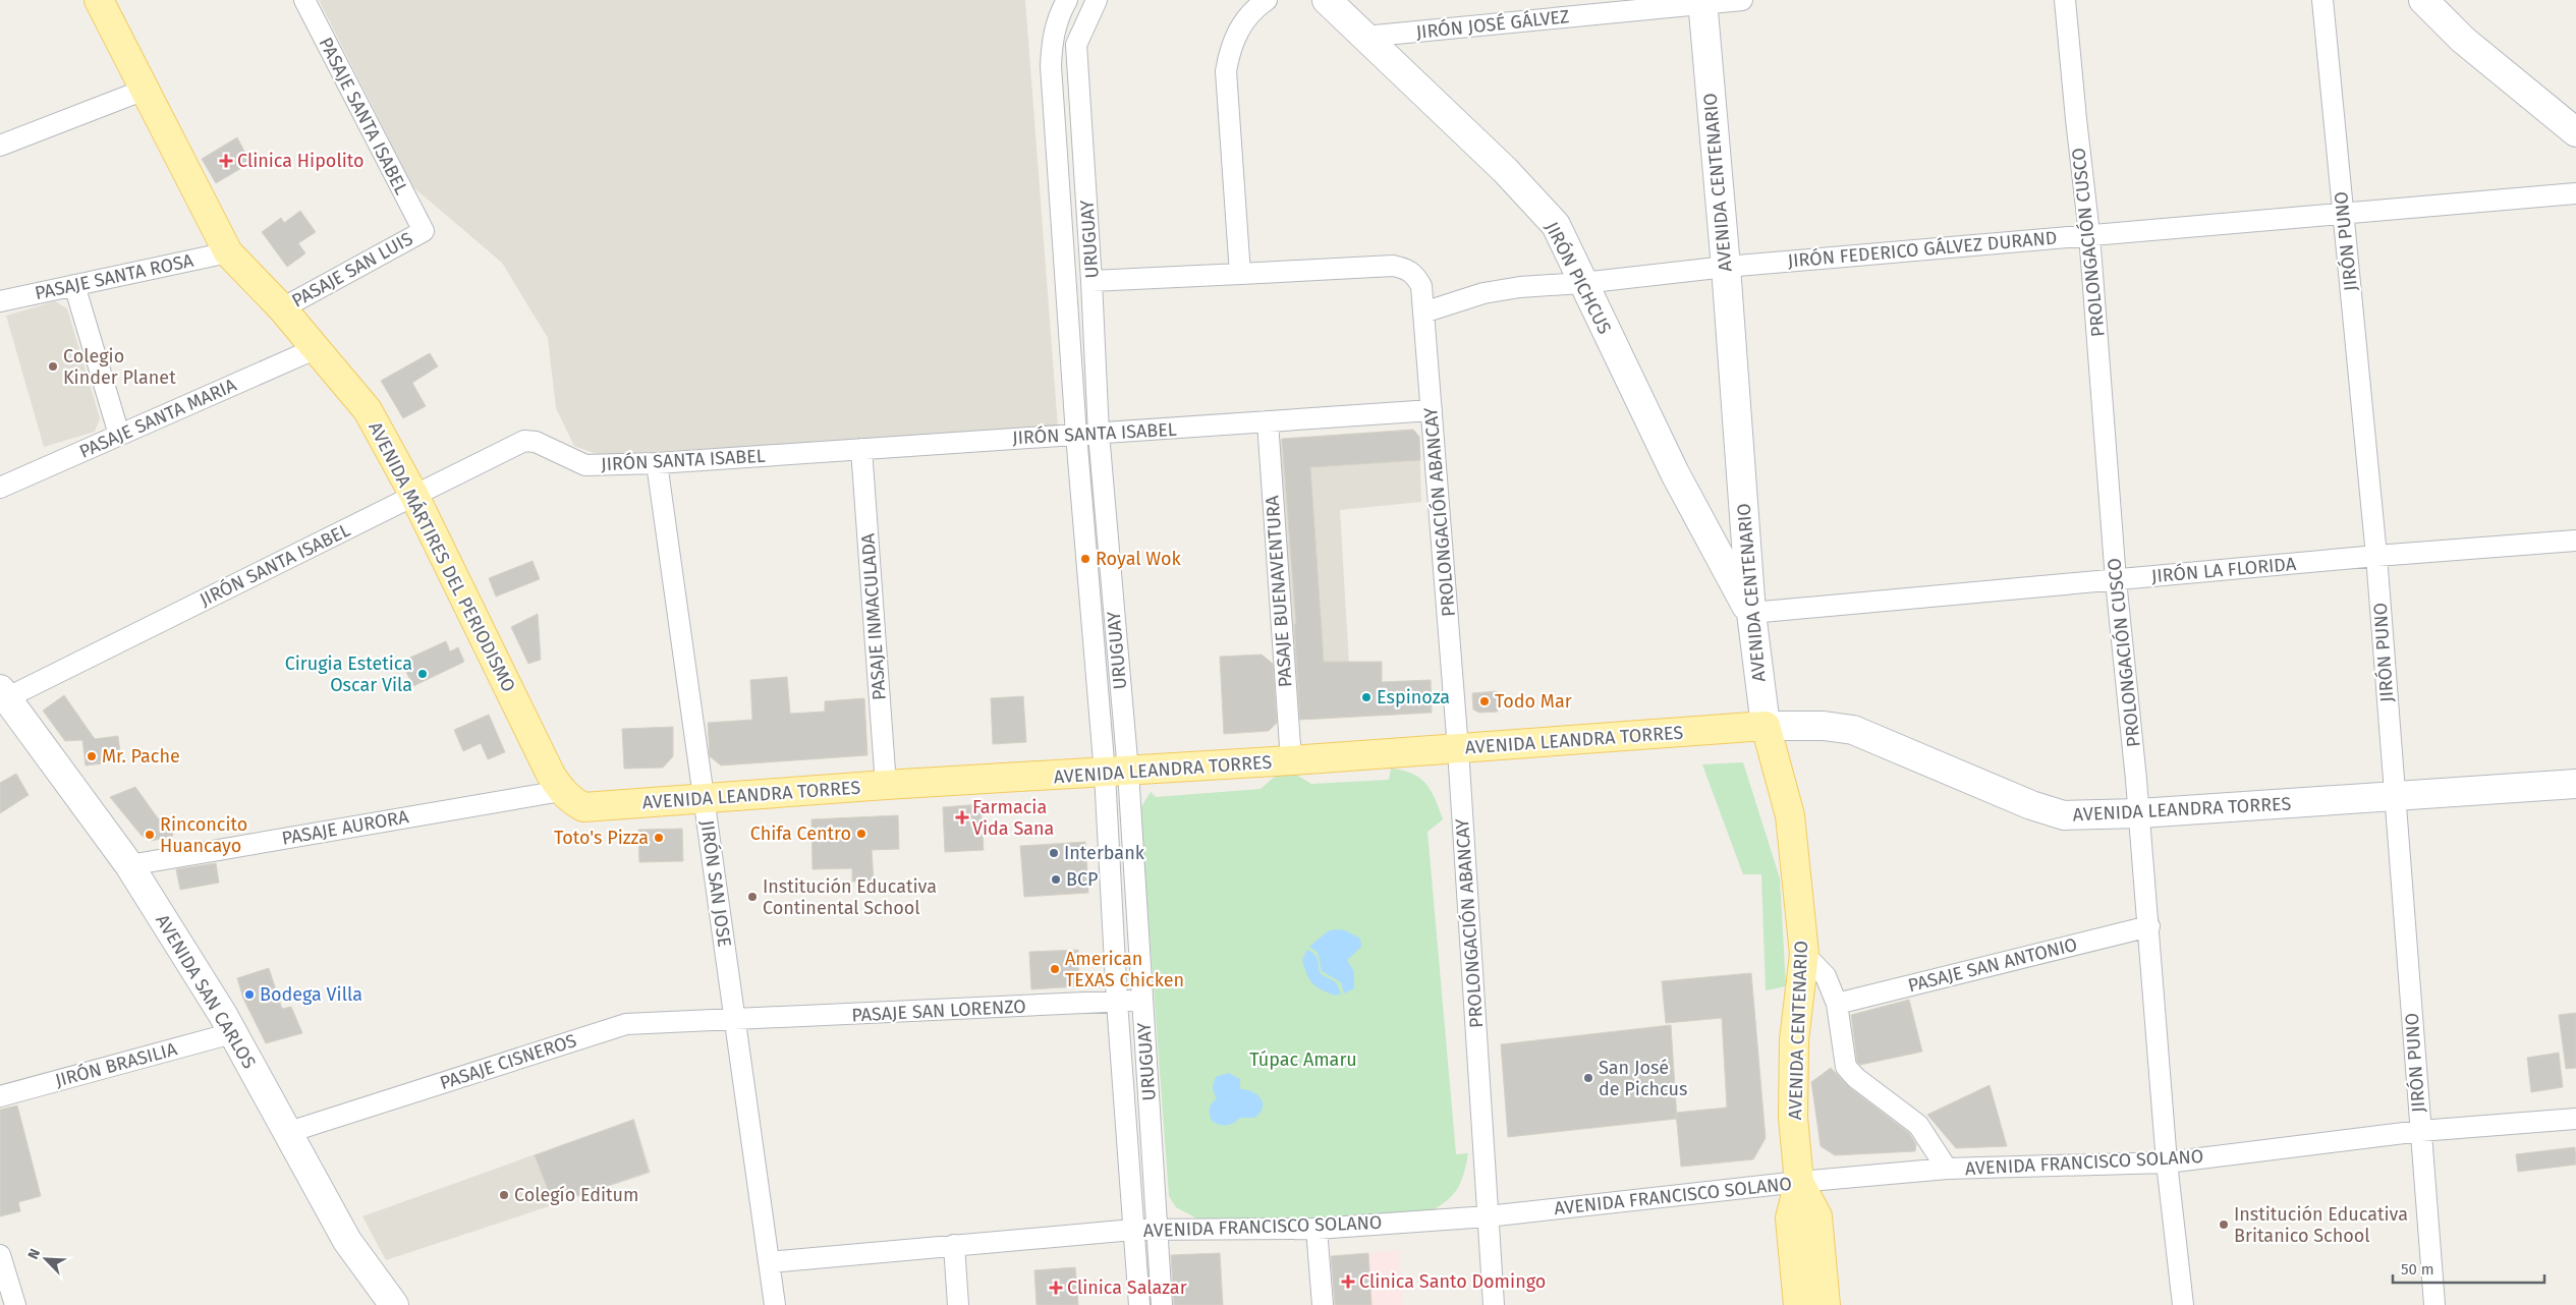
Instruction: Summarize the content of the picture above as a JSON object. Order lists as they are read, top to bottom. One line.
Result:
{"streets":{"main road":["AVENIDA CENTENARIO","AVENIDA MÁRTIRES DEL PERIODISMO","AVENIDA LEANDRA TORRES"],"street":["JIRÓN JOSÉ GÁLVEZ","PASAJE SANTA ISABEL","URUGUAY","JIRÓN PUNO","PROLONGACIÓN CUSCO","JIRÓN FEDERICO GÁLVEZ DURAND","PASAJE SAN LUIS","PASAJE SANTA ROSA","JIRÓN PICHCUS","PASAJE SANTA MARIA","JIRÓN SANTA ISABEL","PROLONGACIÓN ABANCAY","JIRÓN LA FLORIDA","PASAJE BUENAVENTURA","PASAJE INMACULADA","PASAJE AURORA","JIRÓN SAN JOSE","PASAJE SAN ANTONIO","AVENIDA SAN CARLOS","PASAJE SAN LORENZO","PASAJE CISNEROS","JIRÓN BRASILIA","AVENIDA FRANCISCO SOLANO"]},"crossings":[["JIRÓN JOSÉ GÁLVEZ","AVENIDA CENTENARIO"],["JIRÓN JOSÉ GÁLVEZ","JIRÓN PICHCUS"],["PASAJE SANTA ISABEL","PASAJE SAN LUIS"],["AVENIDA CENTENARIO","JIRÓN FEDERICO GÁLVEZ DURAND"],["AVENIDA CENTENARIO","JIRÓN PICHCUS"],["AVENIDA CENTENARIO","JIRÓN LA FLORIDA"],["AVENIDA CENTENARIO","AVENIDA LEANDRA TORRES"],["AVENIDA CENTENARIO","AVENIDA FRANCISCO SOLANO"],["URUGUAY","JIRÓN SANTA ISABEL"],["URUGUAY","PROLONGACIÓN ABANCAY"],["URUGUAY","AVENIDA LEANDRA TORRES"],["URUGUAY","PASAJE SAN LORENZO"],["URUGUAY","AVENIDA FRANCISCO SOLANO"],["JIRÓN PUNO","JIRÓN FEDERICO GÁLVEZ DURAND"],["JIRÓN PUNO","JIRÓN LA FLORIDA"],["JIRÓN PUNO","AVENIDA LEANDRA TORRES"],["JIRÓN PUNO","AVENIDA FRANCISCO SOLANO"],["PROLONGACIÓN CUSCO","JIRÓN FEDERICO GÁLVEZ DURAND"],["PROLONGACIÓN CUSCO","JIRÓN LA FLORIDA"],["PROLONGACIÓN CUSCO","AVENIDA LEANDRA TORRES"],["PROLONGACIÓN CUSCO","PASAJE SAN ANTONIO"],["PROLONGACIÓN CUSCO","AVENIDA FRANCISCO SOLANO"],["JIRÓN FEDERICO GÁLVEZ DURAND","JIRÓN PICHCUS"],["JIRÓN FEDERICO GÁLVEZ DURAND","PROLONGACIÓN ABANCAY"],["PASAJE SAN LUIS","AVENIDA MÁRTIRES DEL PERIODISMO"],["PASAJE SANTA ROSA","AVENIDA MÁRTIRES DEL PERIODISMO"],["JIRÓN PICHCUS","JIRÓN LA FLORIDA"],["PASAJE SANTA MARIA","AVENIDA MÁRTIRES DEL PERIODISMO"],["JIRÓN SANTA ISABEL","PROLONGACIÓN ABANCAY"],["JIRÓN SANTA ISABEL","AVENIDA MÁRTIRES DEL PERIODISMO"],["JIRÓN SANTA ISABEL","PASAJE BUENAVENTURA"],["JIRÓN SANTA ISABEL","PASAJE INMACULADA"],["JIRÓN SANTA ISABEL","JIRÓN SAN JOSE"],["JIRÓN SANTA ISABEL","AVENIDA SAN CARLOS"],["PROLONGACIÓN ABANCAY","AVENIDA LEANDRA TORRES"],["PROLONGACIÓN ABANCAY","AVENIDA FRANCISCO SOLANO"],["AVENIDA MÁRTIRES DEL PERIODISMO","AVENIDA LEANDRA TORRES"],["AVENIDA MÁRTIRES DEL PERIODISMO","PASAJE AURORA"],["PASAJE BUENAVENTURA","AVENIDA LEANDRA TORRES"],["PASAJE INMACULADA","AVENIDA LEANDRA TORRES"],["AVENIDA LEANDRA TORRES","PASAJE AURORA"],["AVENIDA LEANDRA TORRES","JIRÓN SAN JOSE"],["PASAJE AURORA","AVENIDA SAN CARLOS"],["JIRÓN SAN JOSE","PASAJE SAN LORENZO"],["JIRÓN SAN JOSE","PASAJE CISNEROS"],["JIRÓN SAN JOSE","AVENIDA FRANCISCO SOLANO"],["AVENIDA SAN CARLOS","PASAJE CISNEROS"],["AVENIDA SAN CARLOS","JIRÓN BRASILIA"],["PASAJE SAN LORENZO","PASAJE CISNEROS"]],"parks":["Túpac Amaru"],"places":{"health":["Clinica Hipolito","Farmacia Vida Sana","Clinica Santo Domingo","Clinica Salazar"],"other":["Colegio Kinder Planet","Royal Wok","Cirugia Estetica Oscar Vila","Espinoza","Todo Mar","Mr. Pache","Chifa Centro","Rinconcito Huancayo","Toto's Pizza","Interbank","BCP","Institución Educativa Continental School","American TEXAS Chicken","Bodega Villa","San José de Pichcus","Colegío Editum","Institución Educativa Britanico School"]},"scale_bar":"50 m","north":"top left"}
